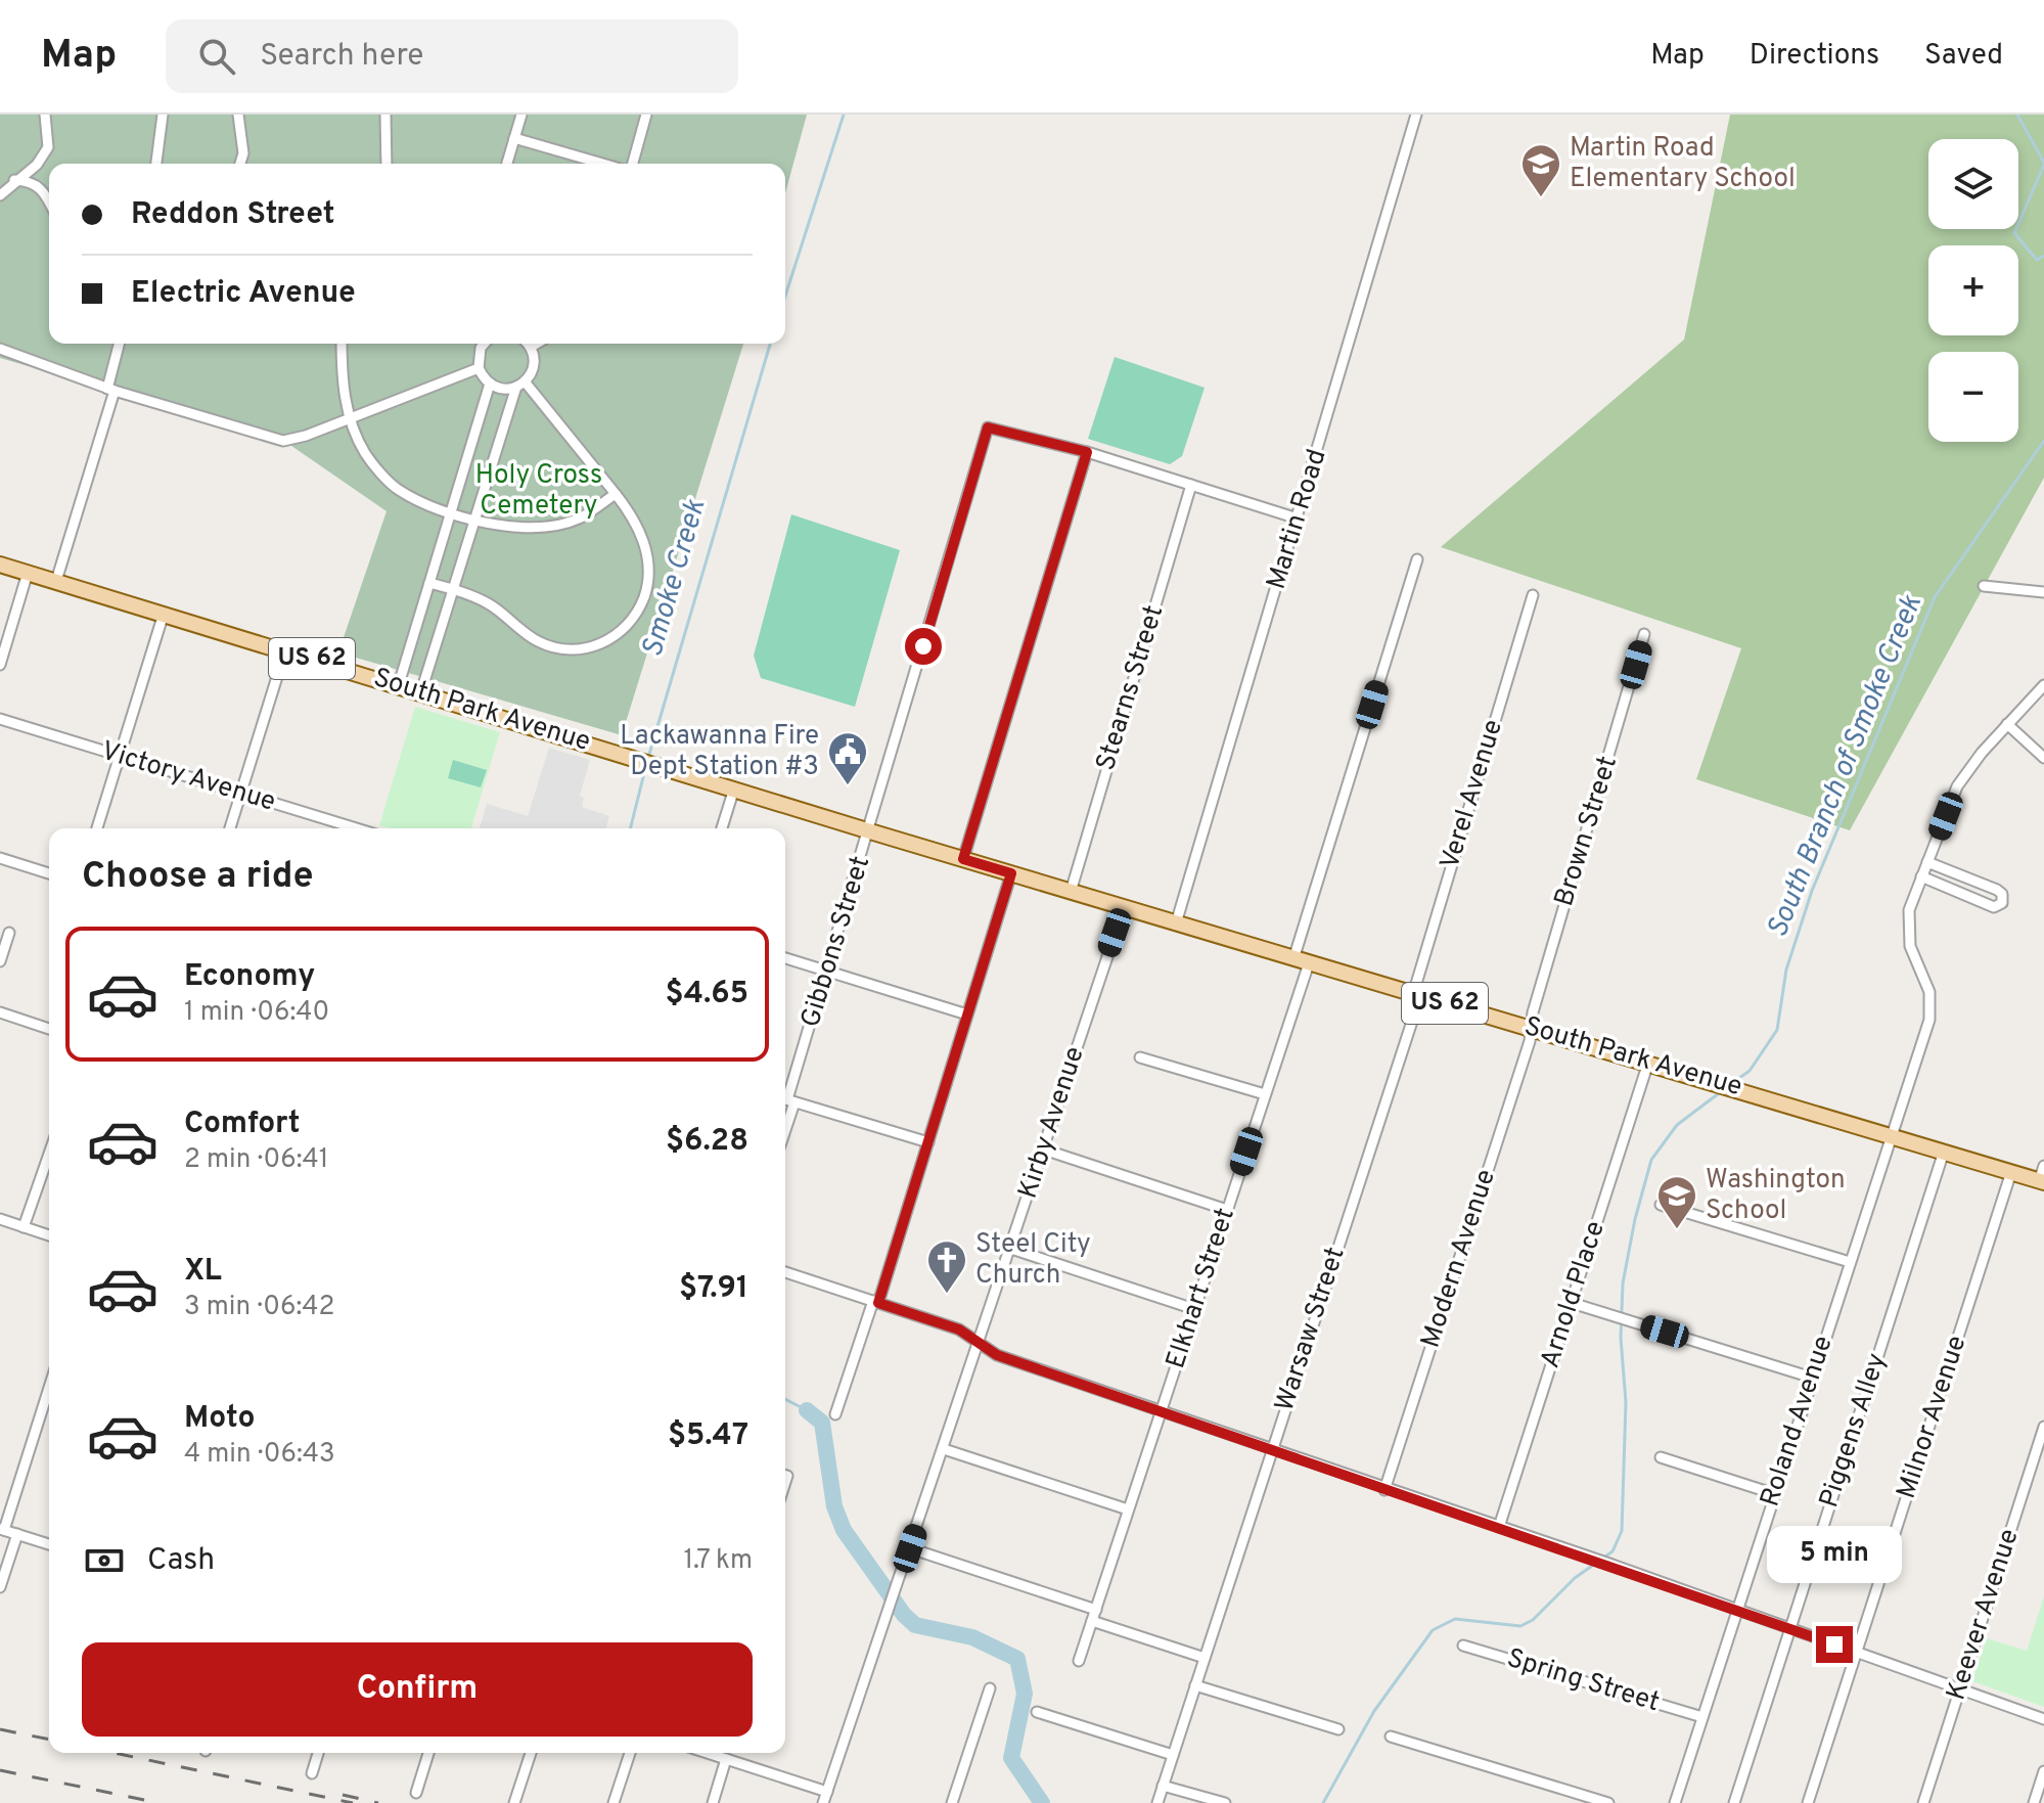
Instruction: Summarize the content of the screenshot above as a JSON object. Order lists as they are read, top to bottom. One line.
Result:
{"streets":{"main road":["US 62","South Park Avenue"],"street":["Martin Road","Stearns Street","Victory Avenue","Verel Avenue","Brown Street","Gibbons Street","Kirby Avenue","Modern Avenue","Elkhart Street","Arnold Place","Warsaw Street","Milnor Avenue","Roland Avenue","Piggens Alley","Keever Avenue","Spring Street"]},"crossings":[["Martin Road","South Park Avenue"],["Stearns Street","South Park Avenue"],["South Park Avenue","Verel Avenue"],["South Park Avenue","Brown Street"],["South Park Avenue","Gibbons Street"],["South Park Avenue","Kirby Avenue"],["South Park Avenue","Modern Avenue"],["South Park Avenue","Elkhart Street"],["South Park Avenue","Arnold Place"],["South Park Avenue","Warsaw Street"],["South Park Avenue","Milnor Avenue"],["South Park Avenue","Roland Avenue"],["South Park Avenue","Piggens Alley"],["Verel Avenue","Warsaw Street"],["Brown Street","Modern Avenue"],["Roland Avenue","Spring Street"]],"water":["Smoke Creek","South Branch of Smoke Creek"],"parks":["Holy Cross Cemetery"],"places":{"school or university":["Martin Road Elementary School","Washington School"],"public building":["Lackawanna Fire Dept Station #3"],"church":["Steel City Church"]},"page":{"header":"Map","search":"Search here","nav":["Map","Directions","Saved"],"map_buttons":["+","−"],"banner":["Reddon Street","Electric Avenue"],"heading":"Choose a ride","list":[{"name":"Economy","note":"1 min · 06:40","value":"$4.65"},{"name":"Comfort","note":"2 min · 06:41","value":"$6.28"},{"name":"XL","note":"3 min · 06:42","value":"$7.91"},{"name":"Moto","note":"4 min · 06:43","value":"$5.47"}],"pay":["Cash","1.7 km"],"bubble":"5 min","buttons":"Confirm"}}
